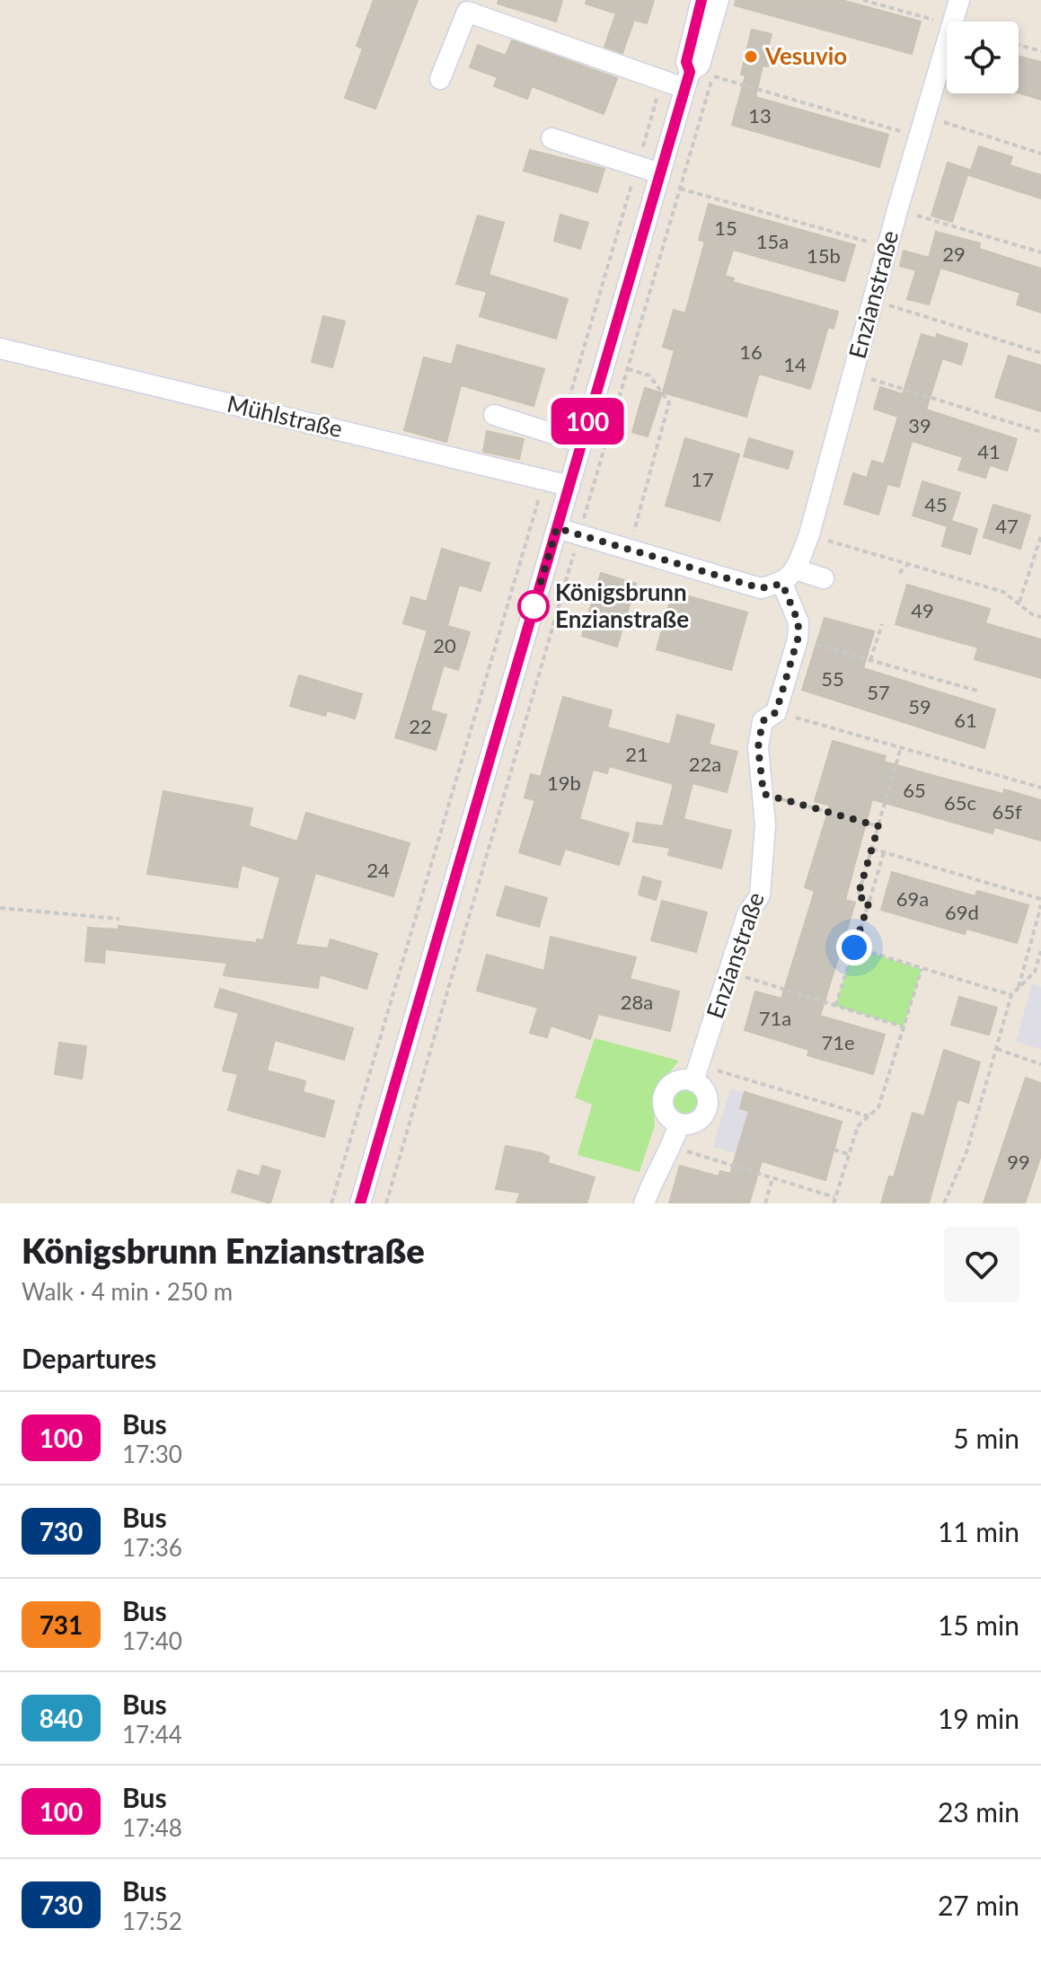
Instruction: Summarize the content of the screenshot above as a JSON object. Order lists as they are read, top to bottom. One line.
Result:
{"streets":{"street":["Enzianstraße","Mühlstraße"]},"places":["Vesuvio","Königsbrunn Enzianstraße"],"lines":["bus line 100"],"house_numbers":["13","15","15a","29","15b","16","14","39","41","17","45","47","49","20","55","57","59","61","22","21","22a","19b","65","65c","65f","24","69a","69d","28a","71a","71e","99"],"page":{"on_map":"100","heading":[["Königsbrunn Enzianstraße","Walk · 4 min · 250 m"],"Departures"],"list":[{"mark":"100","name":"Bus","note":"17:30","value":"5 min"},{"mark":"730","name":"Bus","note":"17:36","value":"11 min"},{"mark":"731","name":"Bus","note":"17:40","value":"15 min"},{"mark":"840","name":"Bus","note":"17:44","value":"19 min"},{"mark":"100","name":"Bus","note":"17:48","value":"23 min"},{"mark":"730","name":"Bus","note":"17:52","value":"27 min"}]}}
